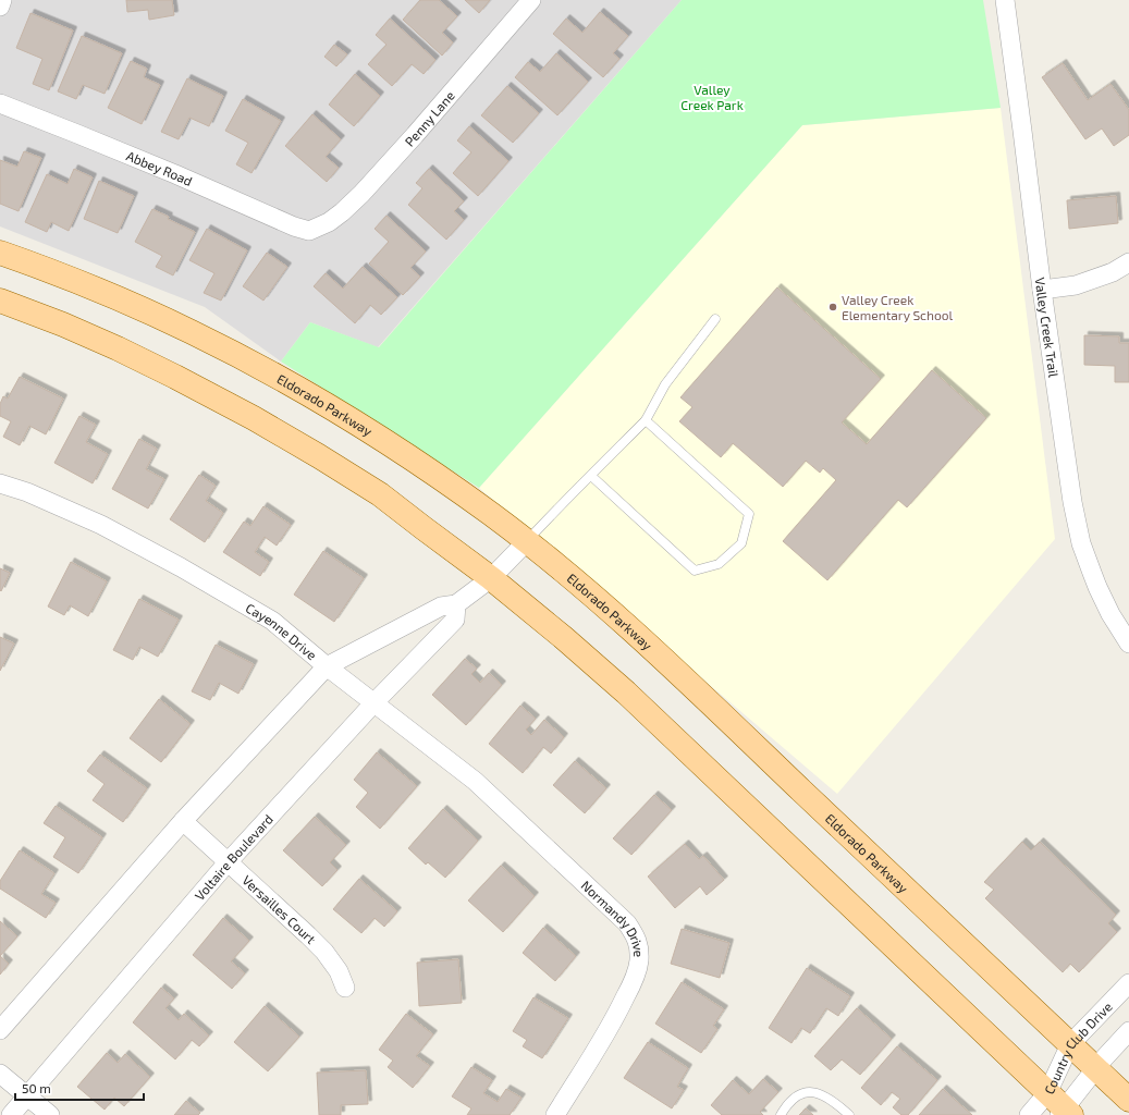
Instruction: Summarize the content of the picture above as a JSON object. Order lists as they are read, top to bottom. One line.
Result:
{"streets":{"main road":["Eldorado Parkway"],"street":["Penny Lane","Abbey Road","Valley Creek Trail","Cayenne Drive","Voltaire Boulevard","Versailles Court","Normandy Drive","Country Club Drive"]},"crossings":[["Penny Lane","Abbey Road"],["Eldorado Parkway","Country Club Drive"],["Cayenne Drive","Voltaire Boulevard"],["Cayenne Drive","Normandy Drive"],["Voltaire Boulevard","Versailles Court"]],"parks":["Valley Creek Park"],"places":["Valley Creek Elementary School"],"scale_bar":"50 m"}
